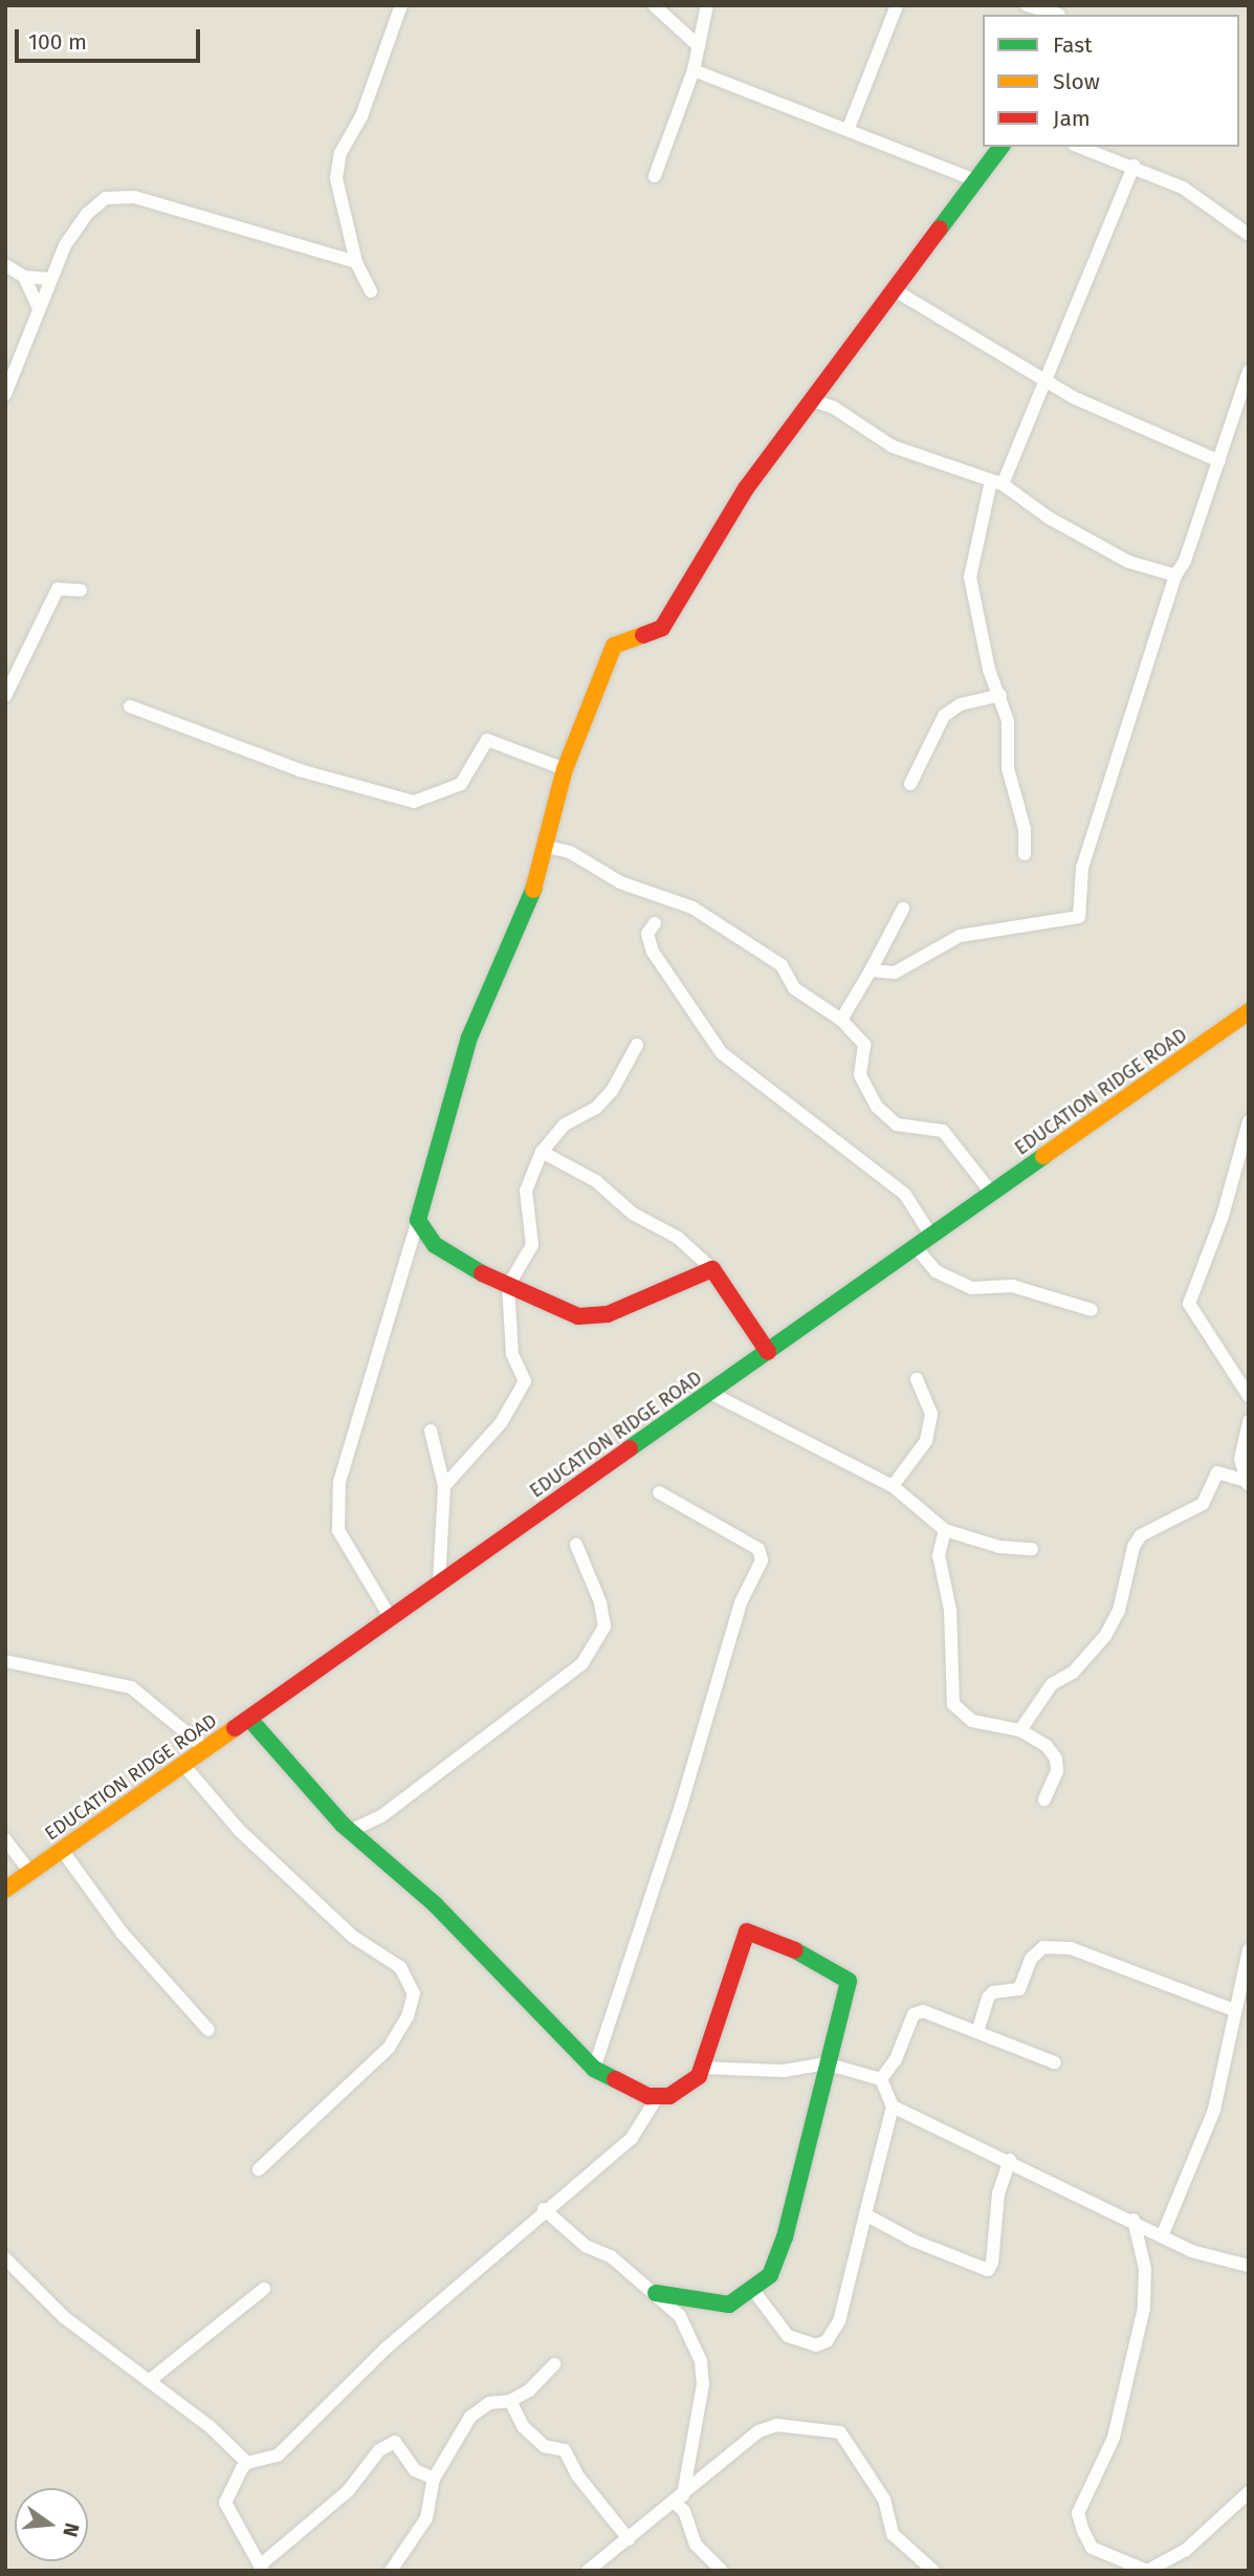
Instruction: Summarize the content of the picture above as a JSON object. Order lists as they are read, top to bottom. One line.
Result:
{"streets":{"street":["EDUCATION RIDGE ROAD"]},"legend":["Fast","Slow","Jam"],"scale_bar":"100 m","north":"right"}
